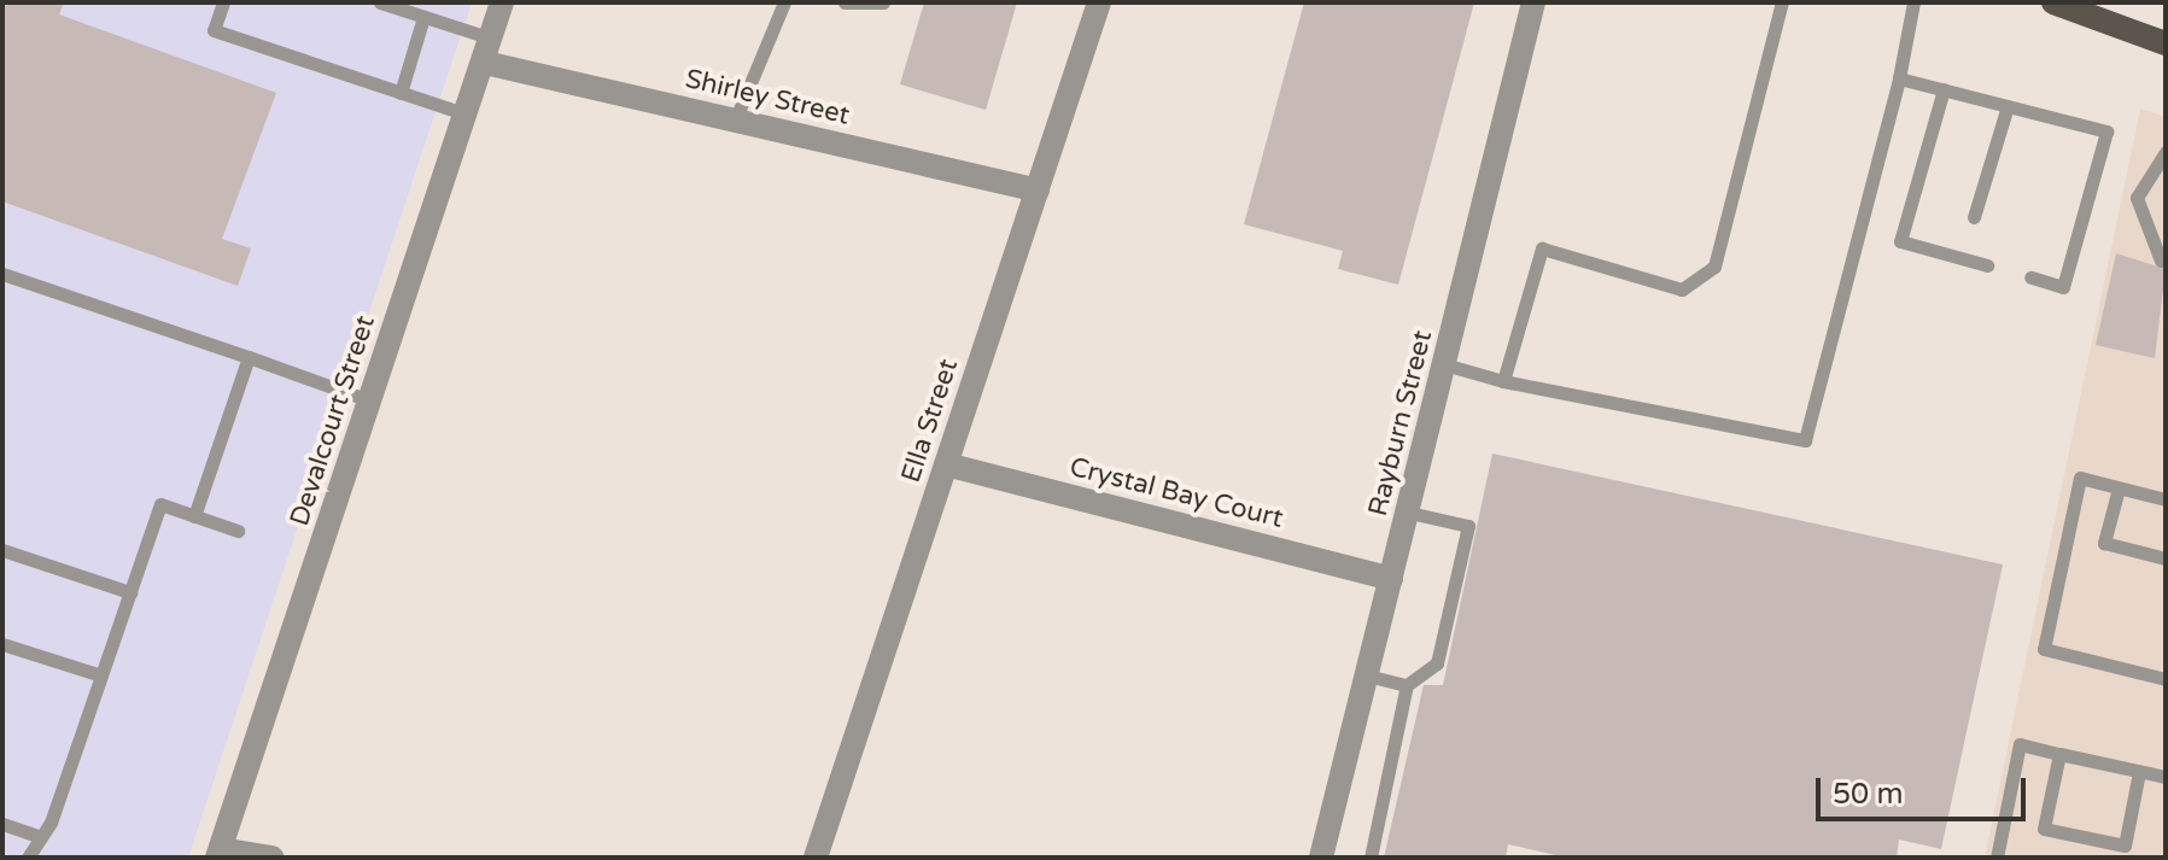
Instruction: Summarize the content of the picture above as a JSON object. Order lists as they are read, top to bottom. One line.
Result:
{"streets":{"street":["Shirley Street","Devalcourt Street","Ella Street","Rayburn Street","Crystal Bay Court"]},"crossings":[["Shirley Street","Devalcourt Street"],["Shirley Street","Ella Street"],["Ella Street","Crystal Bay Court"],["Rayburn Street","Crystal Bay Court"]],"scale_bar":"50 m"}
